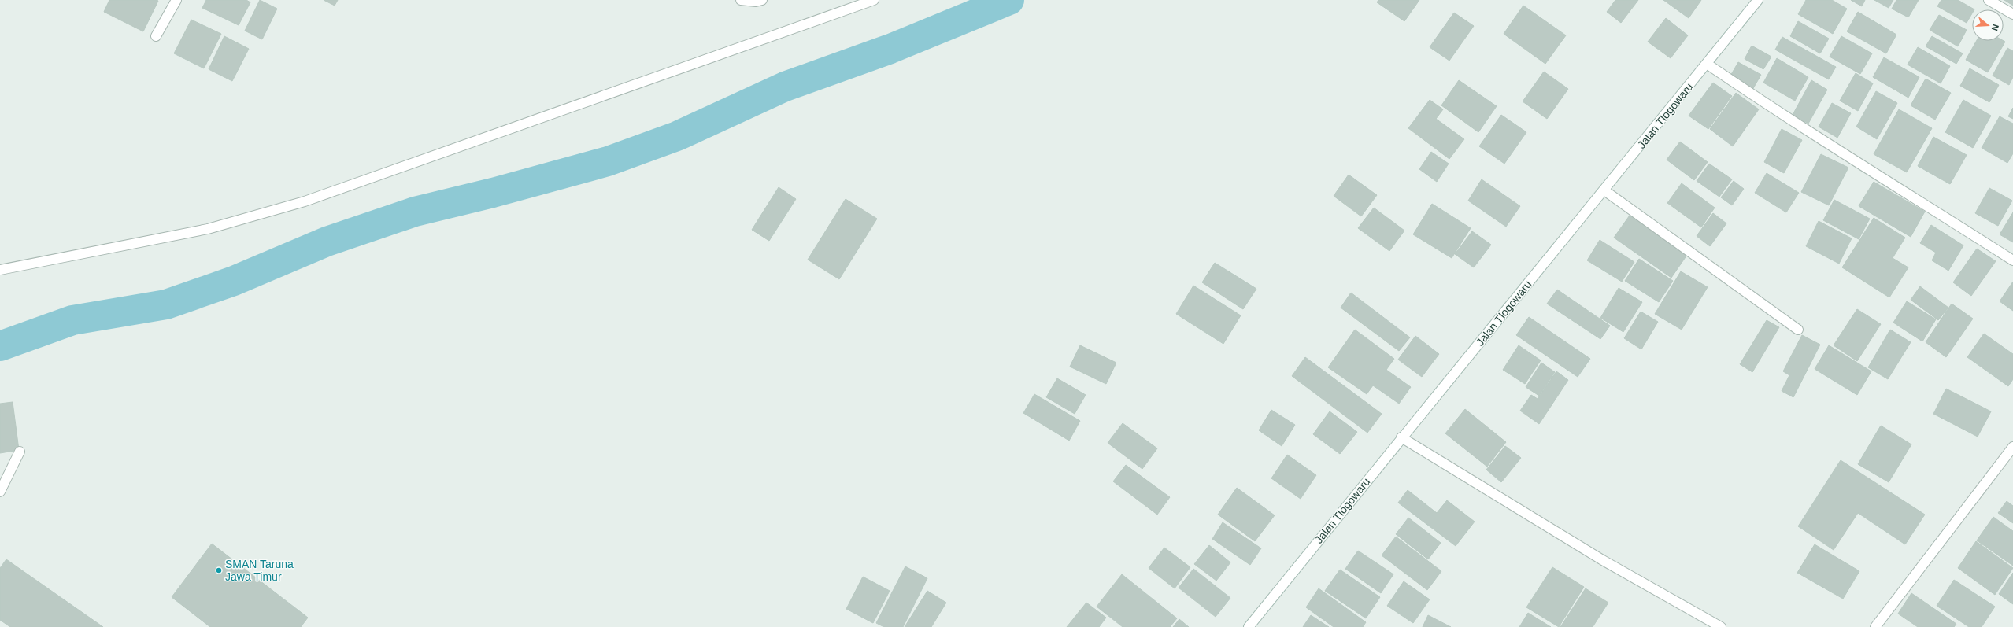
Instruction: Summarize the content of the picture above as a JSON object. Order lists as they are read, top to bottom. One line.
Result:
{"streets":{"street":["Jalan Tlogowaru"]},"places":["SMAN Taruna Jawa Timur"],"north":"right"}
